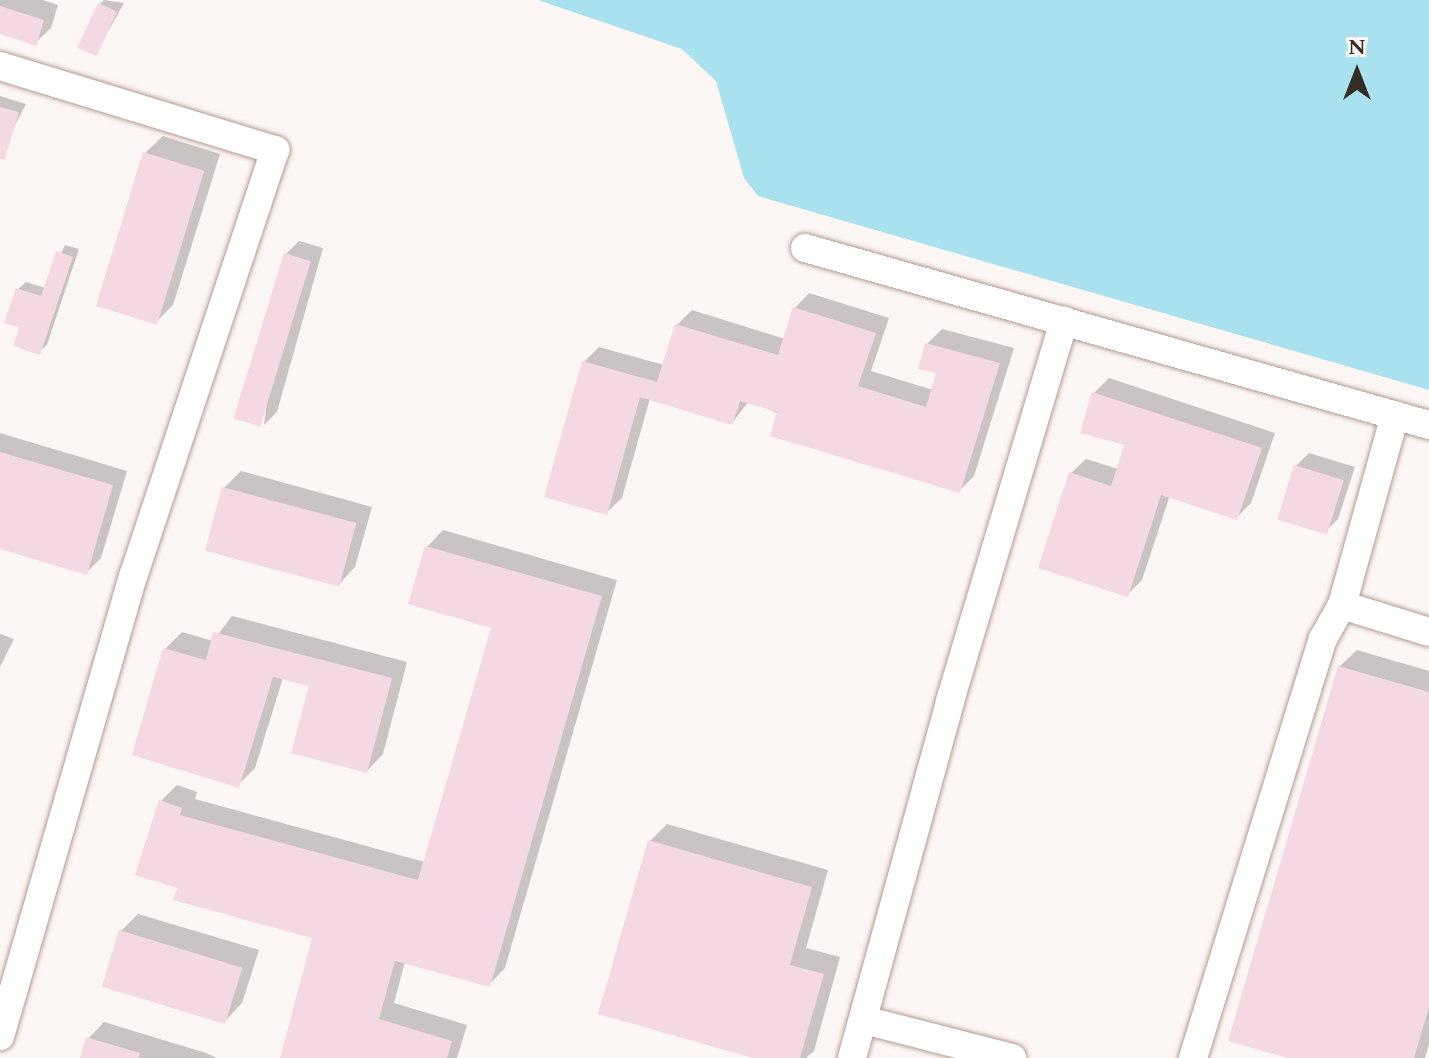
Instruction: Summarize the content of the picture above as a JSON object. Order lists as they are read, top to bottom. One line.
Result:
{"north":"top"}
